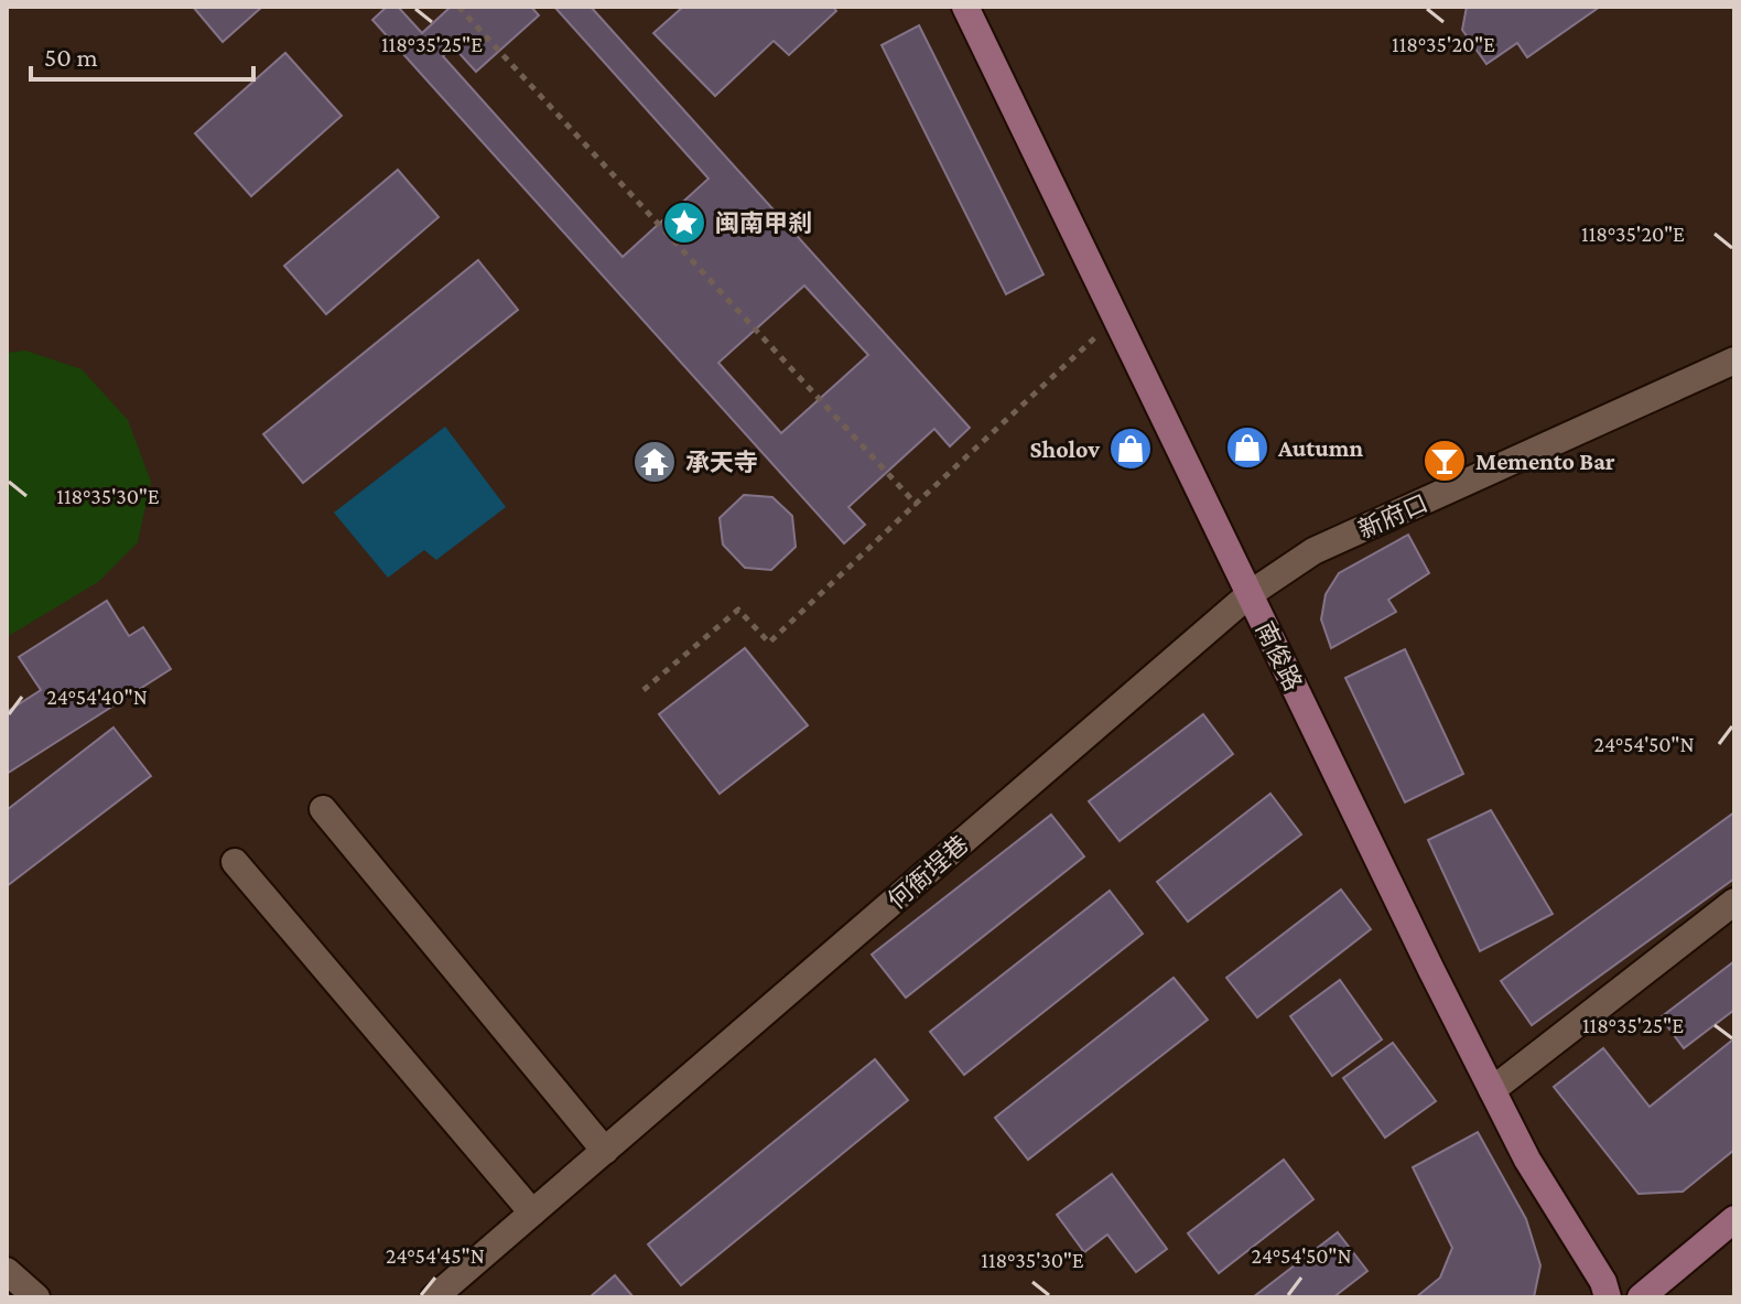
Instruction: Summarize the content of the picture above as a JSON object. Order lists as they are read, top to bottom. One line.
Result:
{"streets":{"main road":["南俊路"],"street":["新府口","何衙埕巷"]},"crossings":[["新府口","南俊路"],["新府口","何衙埕巷"],["南俊路","何衙埕巷"]],"places":{"place":["闽南甲刹"],"shop":["Autumn","Sholov"],"bar":["Memento Bar"],"temple":["承天寺"]},"scale_bar":"50 m","coordinates":["118°35'25\"E","118°35'20\"E","118°35'30\"E","24°54'40\"N","24°54'50\"N","24°54'45\"N"]}
